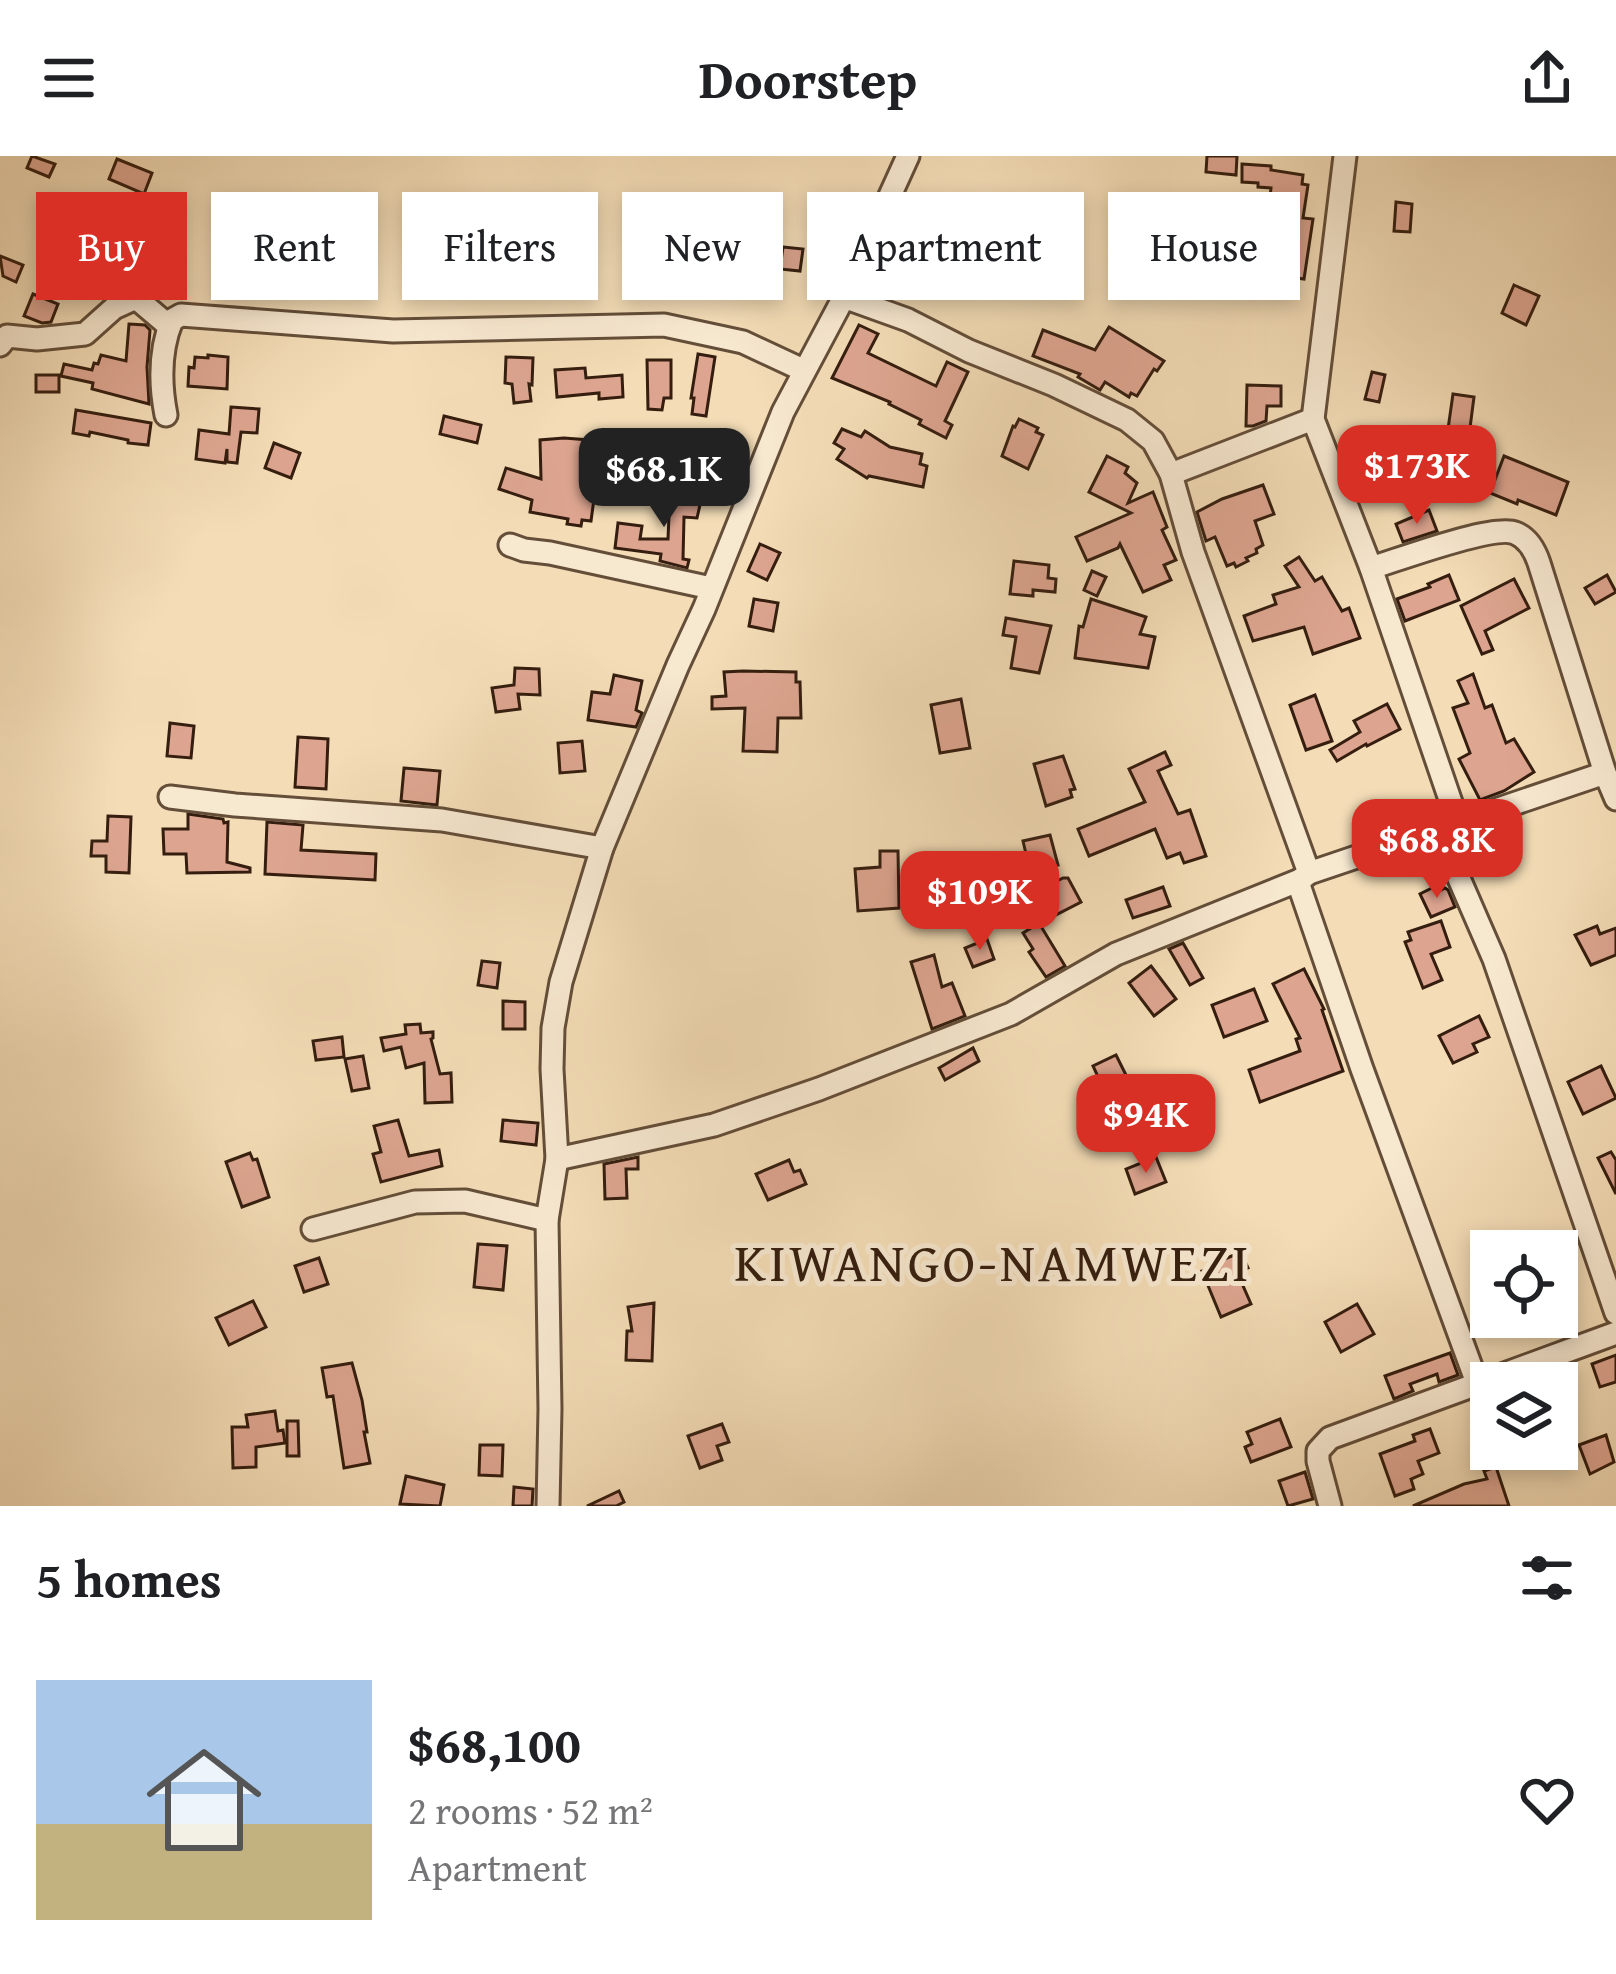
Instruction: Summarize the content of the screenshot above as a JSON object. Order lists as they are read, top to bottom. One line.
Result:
{"districts":["KIWANGO-NAMWEZI"],"page":{"header":"Doorstep","chip":["Buy","Rent","Filters","New","Apartment","House"],"price":["$173K","$68.1K","$68.8K","$109K","$94K"],"heading":"5 homes","list":[{"name":"$68,100","note":"2 rooms · 52 m² · Apartment"}]}}
